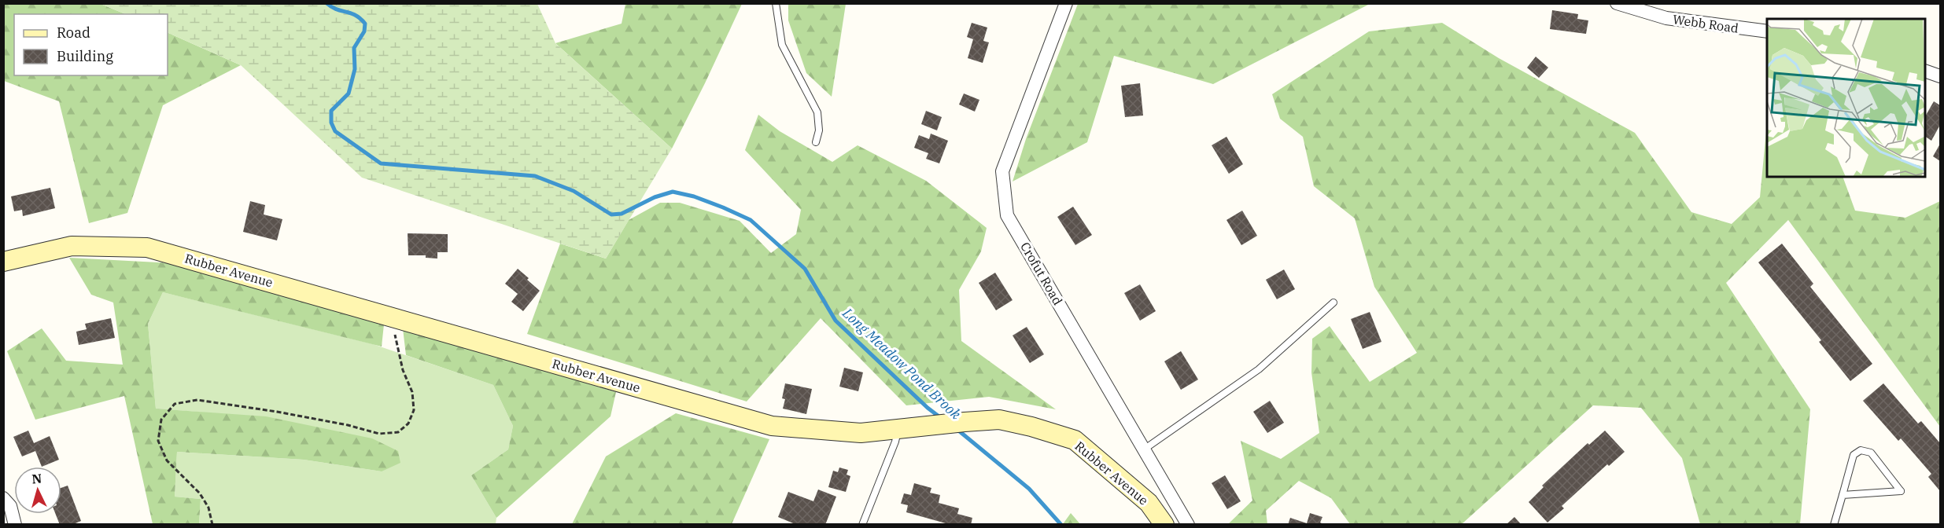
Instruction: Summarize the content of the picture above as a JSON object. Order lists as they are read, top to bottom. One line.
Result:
{"streets":{"street":["Webb Road","Rubber Avenue","Crofut Road"]},"water":["Long Meadow Pond Brook"],"legend":["Road","Building"],"north":"top"}
